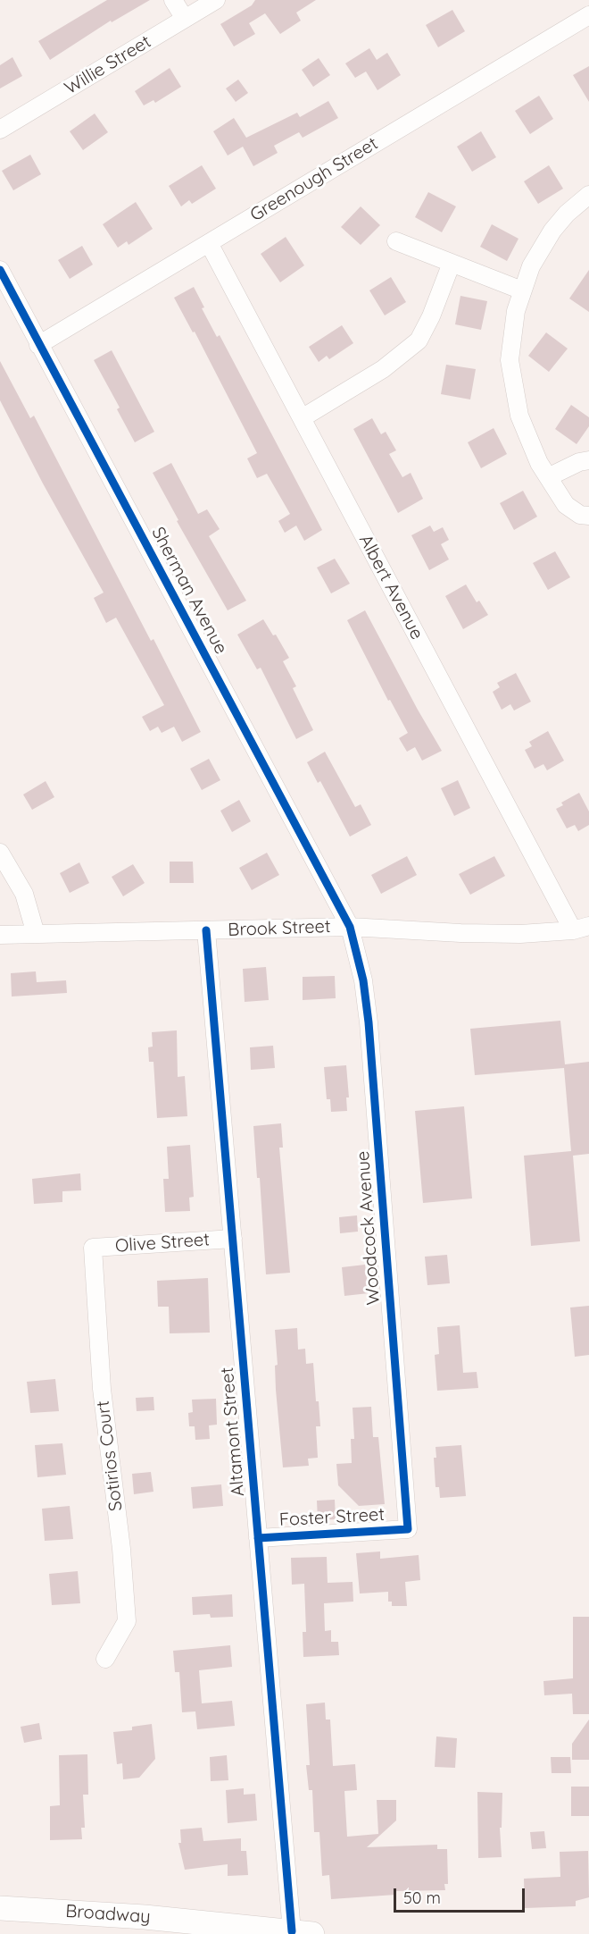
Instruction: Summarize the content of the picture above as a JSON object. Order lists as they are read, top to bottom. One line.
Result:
{"streets":{"main road":["Broadway"],"street":["Willie Street","Greenough Street","Albert Avenue","Sherman Avenue","Brook Street","Woodcock Avenue","Olive Street","Altamont Street","Sotirios Court","Foster Street"]},"crossings":[["Greenough Street","Albert Avenue"],["Greenough Street","Sherman Avenue"],["Albert Avenue","Brook Street"],["Sherman Avenue","Brook Street"],["Sherman Avenue","Woodcock Avenue"],["Brook Street","Woodcock Avenue"],["Brook Street","Altamont Street"],["Woodcock Avenue","Foster Street"],["Olive Street","Altamont Street"],["Olive Street","Sotirios Court"],["Altamont Street","Foster Street"],["Altamont Street","Broadway"]],"scale_bar":"50 m"}
